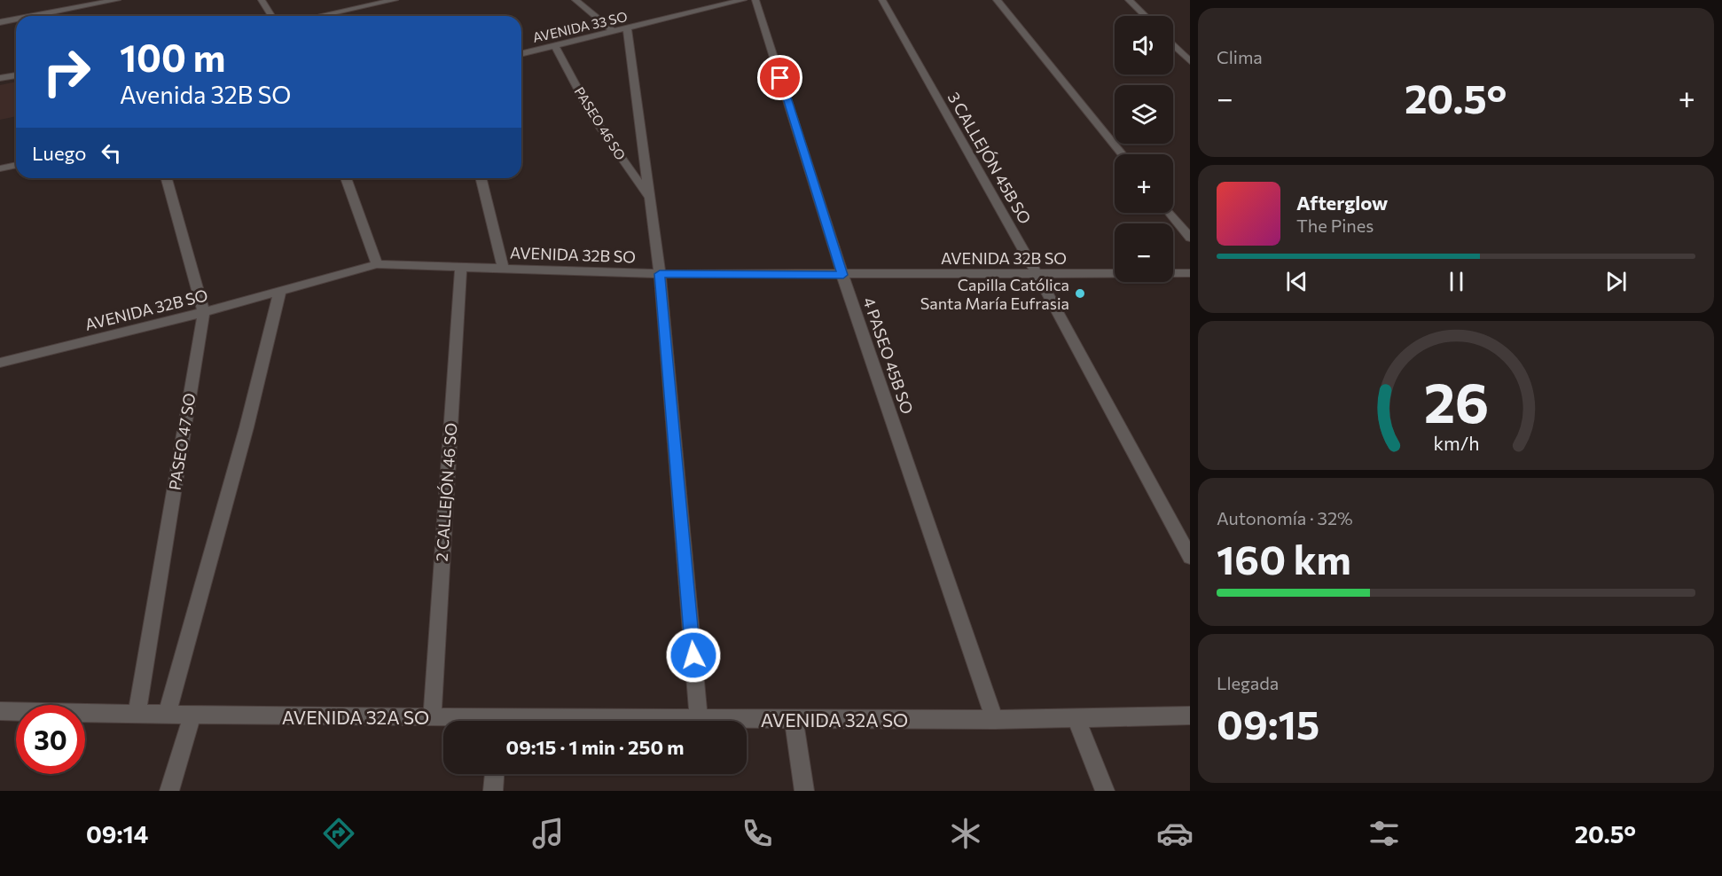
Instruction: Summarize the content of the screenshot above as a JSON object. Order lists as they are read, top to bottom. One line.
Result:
{"streets":{"street":["AVENIDA 33 SO","PASEO 46 SO","3 CALLEJÓN 45B SO","AVENIDA 32B SO","4 PASEO 45B SO","PASEO 47 SO","2 CALLEJÓN 46 SO","AVENIDA 32A SO"]},"crossings":[["AVENIDA 33 SO","PASEO 46 SO"],["PASEO 46 SO","AVENIDA 32B SO"],["PASEO 46 SO","AVENIDA 32A SO"],["3 CALLEJÓN 45B SO","AVENIDA 32B SO"],["AVENIDA 32B SO","4 PASEO 45B SO"],["AVENIDA 32B SO","PASEO 47 SO"],["AVENIDA 32B SO","2 CALLEJÓN 46 SO"],["4 PASEO 45B SO","AVENIDA 32A SO"],["PASEO 47 SO","AVENIDA 32A SO"],["2 CALLEJÓN 46 SO","AVENIDA 32A SO"]],"places":["Capilla Católica Santa María Eufrasia"],"page":{"tile":["Clima",["Autonomía · 32%","160 km"],["Llegada","09:15"]],"map_buttons":["+","−"],"turn":["100 m","Avenida 32B SO"],"heat":["−","20.5°","+"],"then":"Luego","song":["Afterglow","The Pines"],"limit":"30","trip":"09:15 · 1 min · 250 m","tabs":["09:14","20.5°"],"gauge":["26","km/h"]}}
